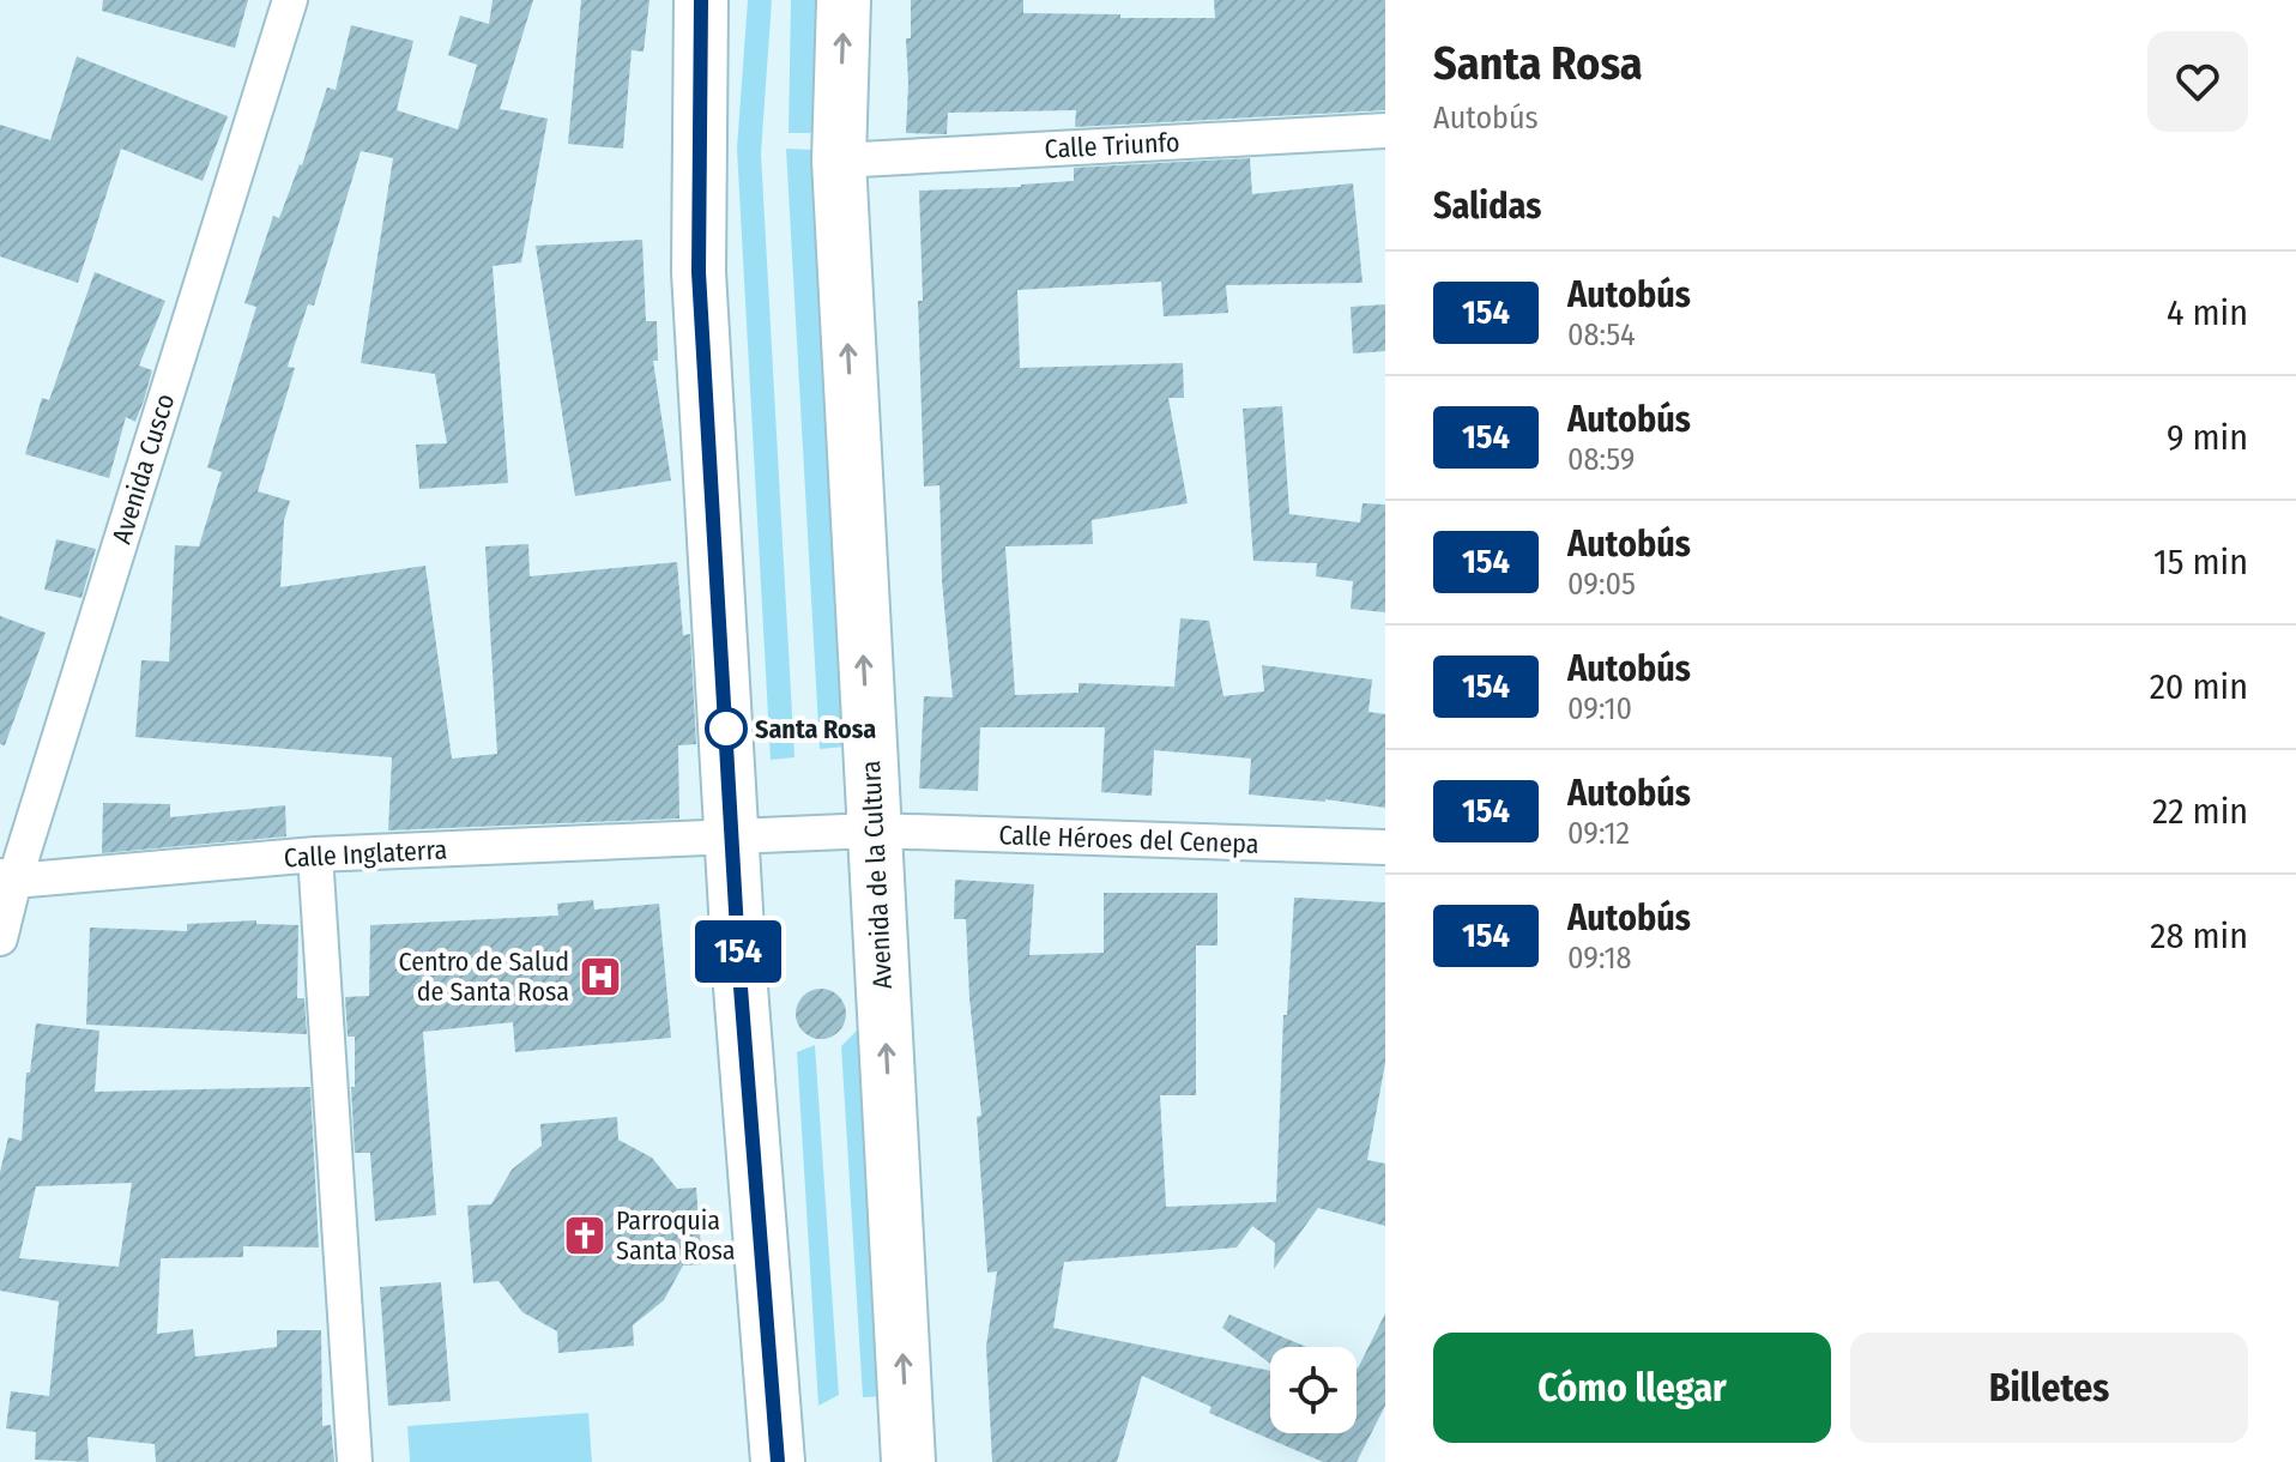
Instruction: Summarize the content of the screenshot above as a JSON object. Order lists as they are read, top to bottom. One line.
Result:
{"streets":{"highway":["Avenida de la Cultura"],"street":["Calle Triunfo","Avenida Cusco","Calle Héroes del Cenepa","Calle Inglaterra"]},"crossings":[["Calle Triunfo","Avenida de la Cultura"],["Avenida Cusco","Calle Inglaterra"],["Calle Héroes del Cenepa","Calle Inglaterra"],["Calle Héroes del Cenepa","Avenida de la Cultura"]],"places":{"other":["Santa Rosa"],"hospital":["Centro de Salud de Santa Rosa"],"church":["Parroquia Santa Rosa"]},"lines":["bus line 154"],"page":{"on_map":"154","heading":[["Santa Rosa","Autobús"],"Salidas"],"list":[{"mark":"154","name":"Autobús","note":"08:54","value":"4 min"},{"mark":"154","name":"Autobús","note":"08:59","value":"9 min"},{"mark":"154","name":"Autobús","note":"09:05","value":"15 min"},{"mark":"154","name":"Autobús","note":"09:10","value":"20 min"},{"mark":"154","name":"Autobús","note":"09:12","value":"22 min"},{"mark":"154","name":"Autobús","note":"09:18","value":"28 min"}],"buttons":["Cómo llegar","Billetes"]}}
